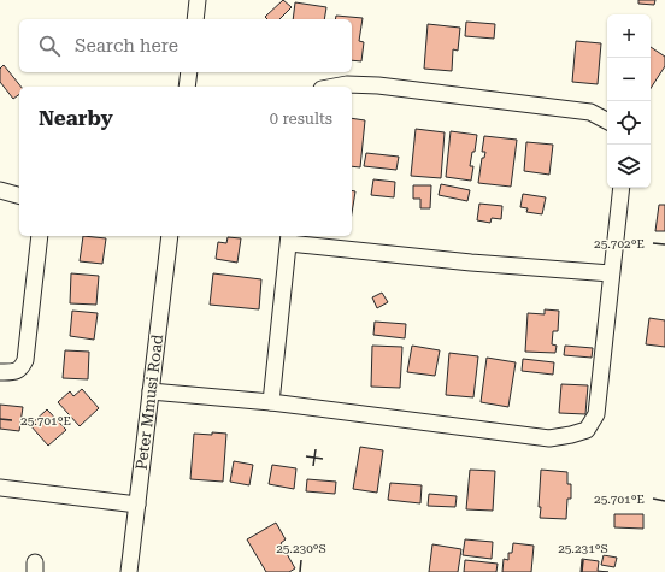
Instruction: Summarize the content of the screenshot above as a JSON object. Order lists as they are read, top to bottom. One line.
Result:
{"streets":{"street":["Peter Mmusi Road"]},"page":{"map_buttons":["+","−"],"search":"Search here","heading":["Nearby","0 results"]},"coordinates":["25.702°E","25.701°E","25.230°S","25.231°S"]}
